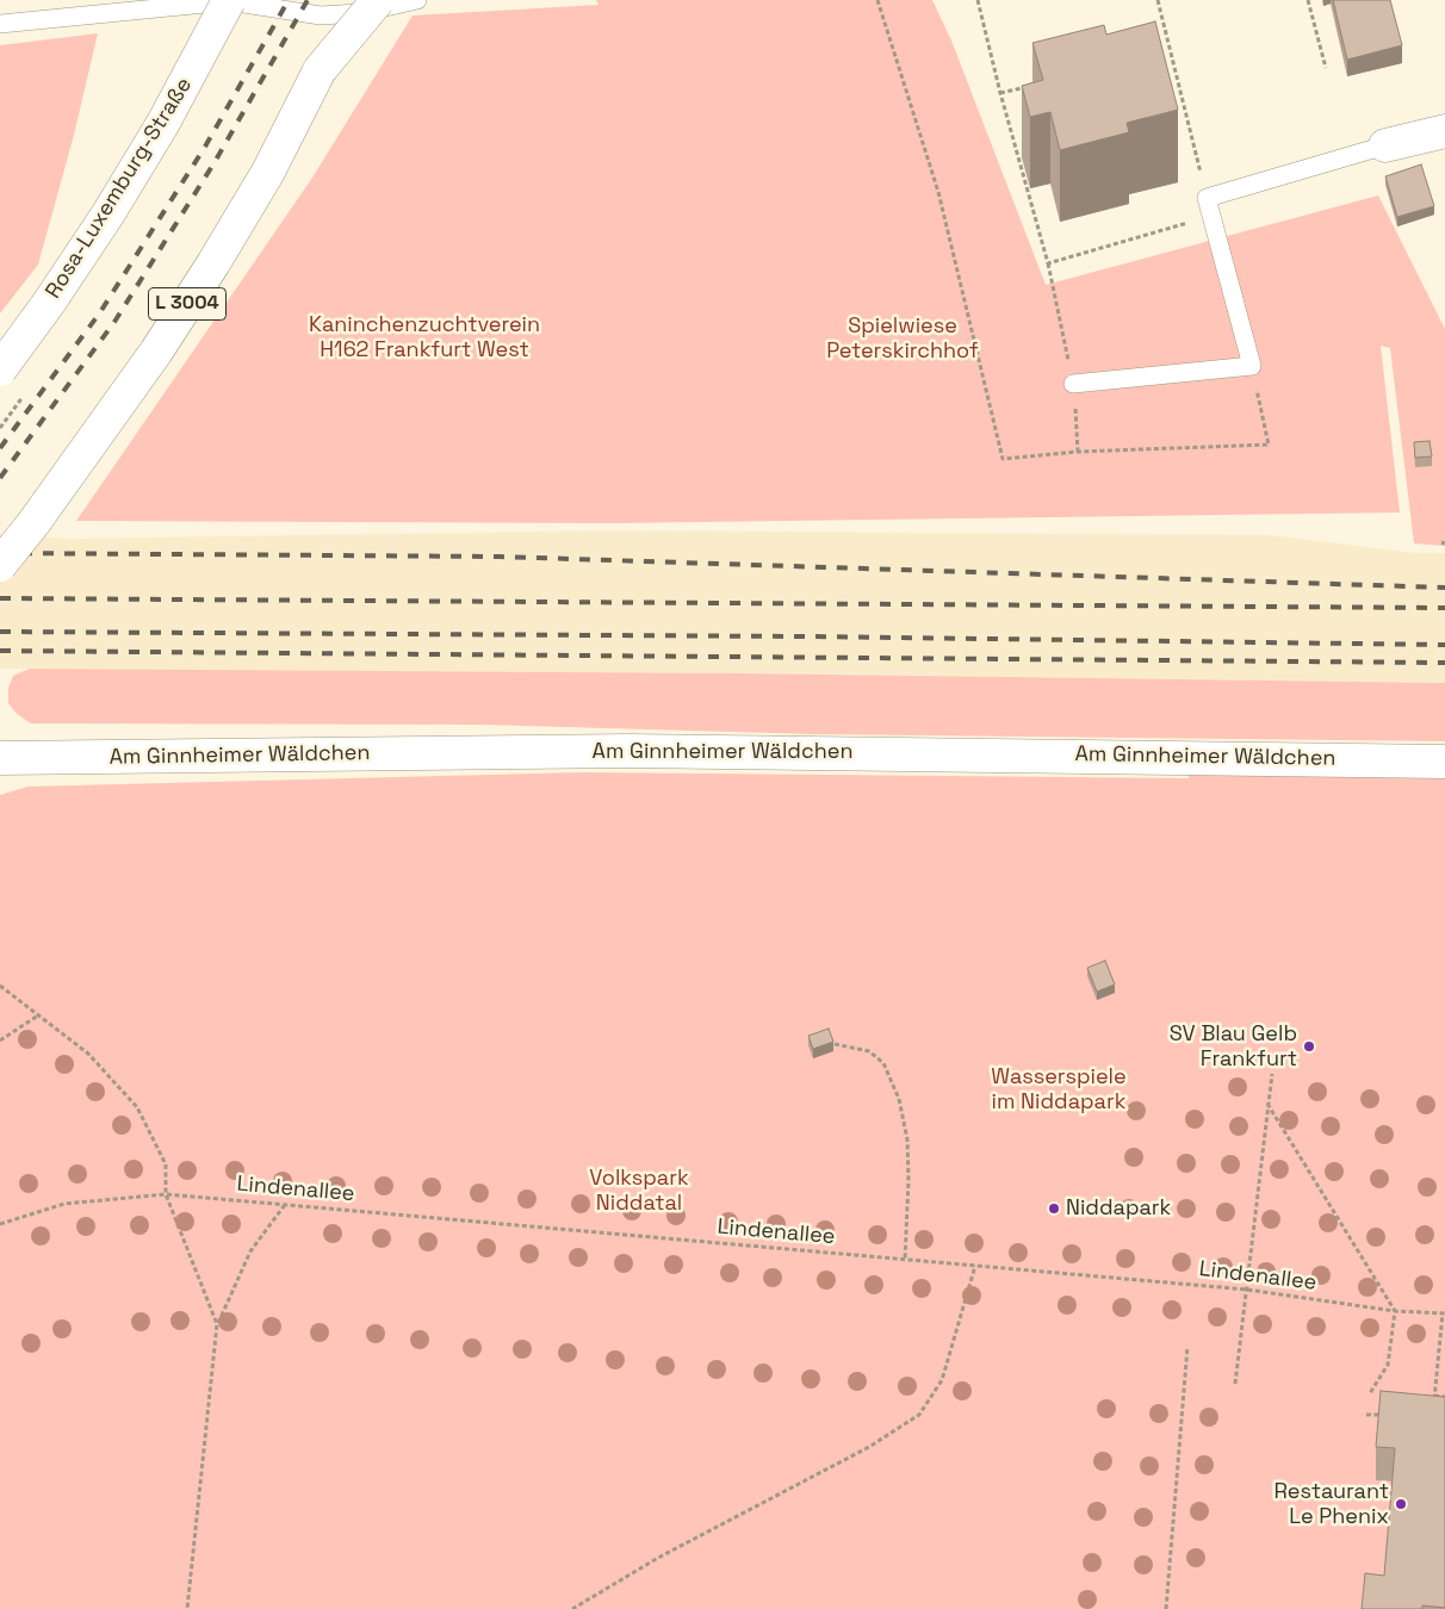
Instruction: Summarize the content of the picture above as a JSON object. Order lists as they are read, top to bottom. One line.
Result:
{"streets":{"main road":["Rosa-Luxemburg-Straße","L 3004","Am Ginnheimer Wäldchen"],"path":["Lindenallee"]},"parks":["Kaninchenzuchtverein H162 Frankfurt West","Spielwiese Peterskirchhof","Wasserspiele im Niddapark","Volkspark Niddatal"],"places":["SV Blau Gelb Frankfurt","Niddapark","Restaurant Le Phenix"]}
